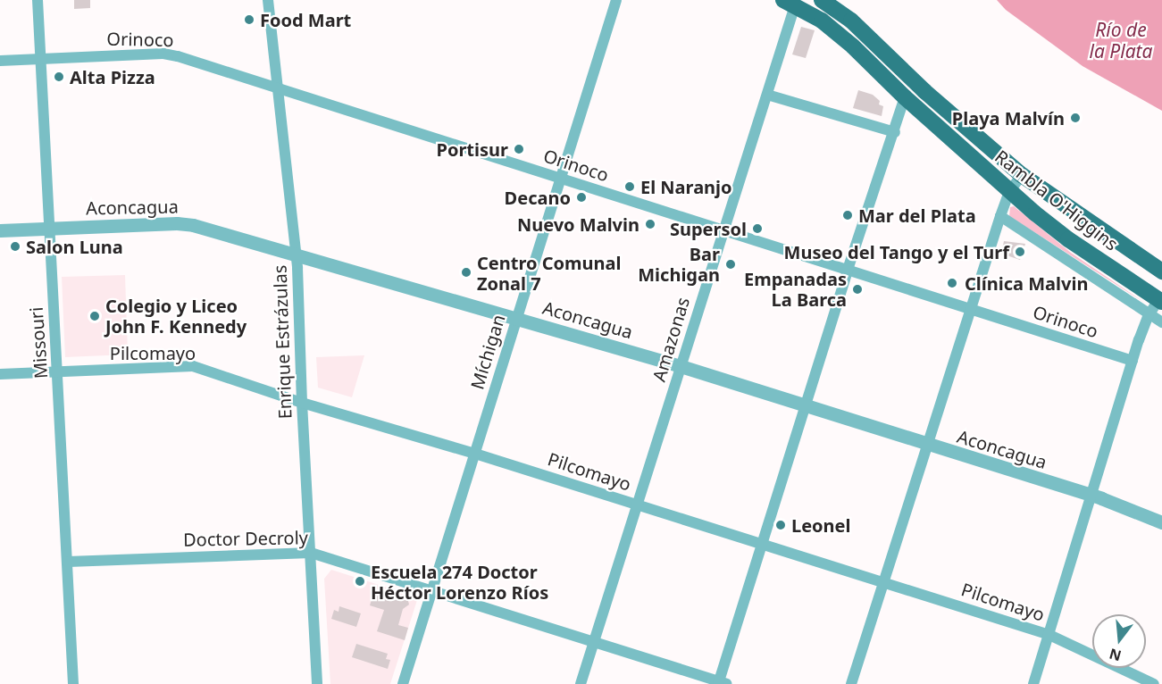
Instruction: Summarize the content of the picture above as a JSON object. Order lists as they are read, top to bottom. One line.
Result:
{"streets":{"main road":["Rambla O'Higgins"],"street":["Orinoco","Aconcagua","Amazonas","Enrique Estrázulas","Missouri","Míchigan","Pilcomayo","Doctor Decroly"]},"crossings":[["Orinoco","Amazonas"],["Orinoco","Enrique Estrázulas"],["Orinoco","Missouri"],["Orinoco","Míchigan"],["Rambla O'Higgins","Amazonas"],["Aconcagua","Amazonas"],["Aconcagua","Enrique Estrázulas"],["Aconcagua","Missouri"],["Aconcagua","Míchigan"],["Amazonas","Pilcomayo"],["Amazonas","Doctor Decroly"],["Enrique Estrázulas","Pilcomayo"],["Enrique Estrázulas","Doctor Decroly"],["Missouri","Pilcomayo"],["Missouri","Doctor Decroly"],["Míchigan","Pilcomayo"],["Míchigan","Doctor Decroly"]],"water":["Río de la Plata"],"places":["Food Mart","Alta Pizza","Playa Malvín","Portisur","El Naranjo","Decano","Mar del Plata","Nuevo Malvin","Supersol","Salon Luna","Museo del Tango y el Turf","Bar Michigan","Centro Comunal Zonal 7","Clínica Malvin","Empanadas La Barca","Colegio y Liceo John F. Kennedy","Leonel","Escuela 274 Doctor Héctor Lorenzo Ríos"],"north":"bottom"}
